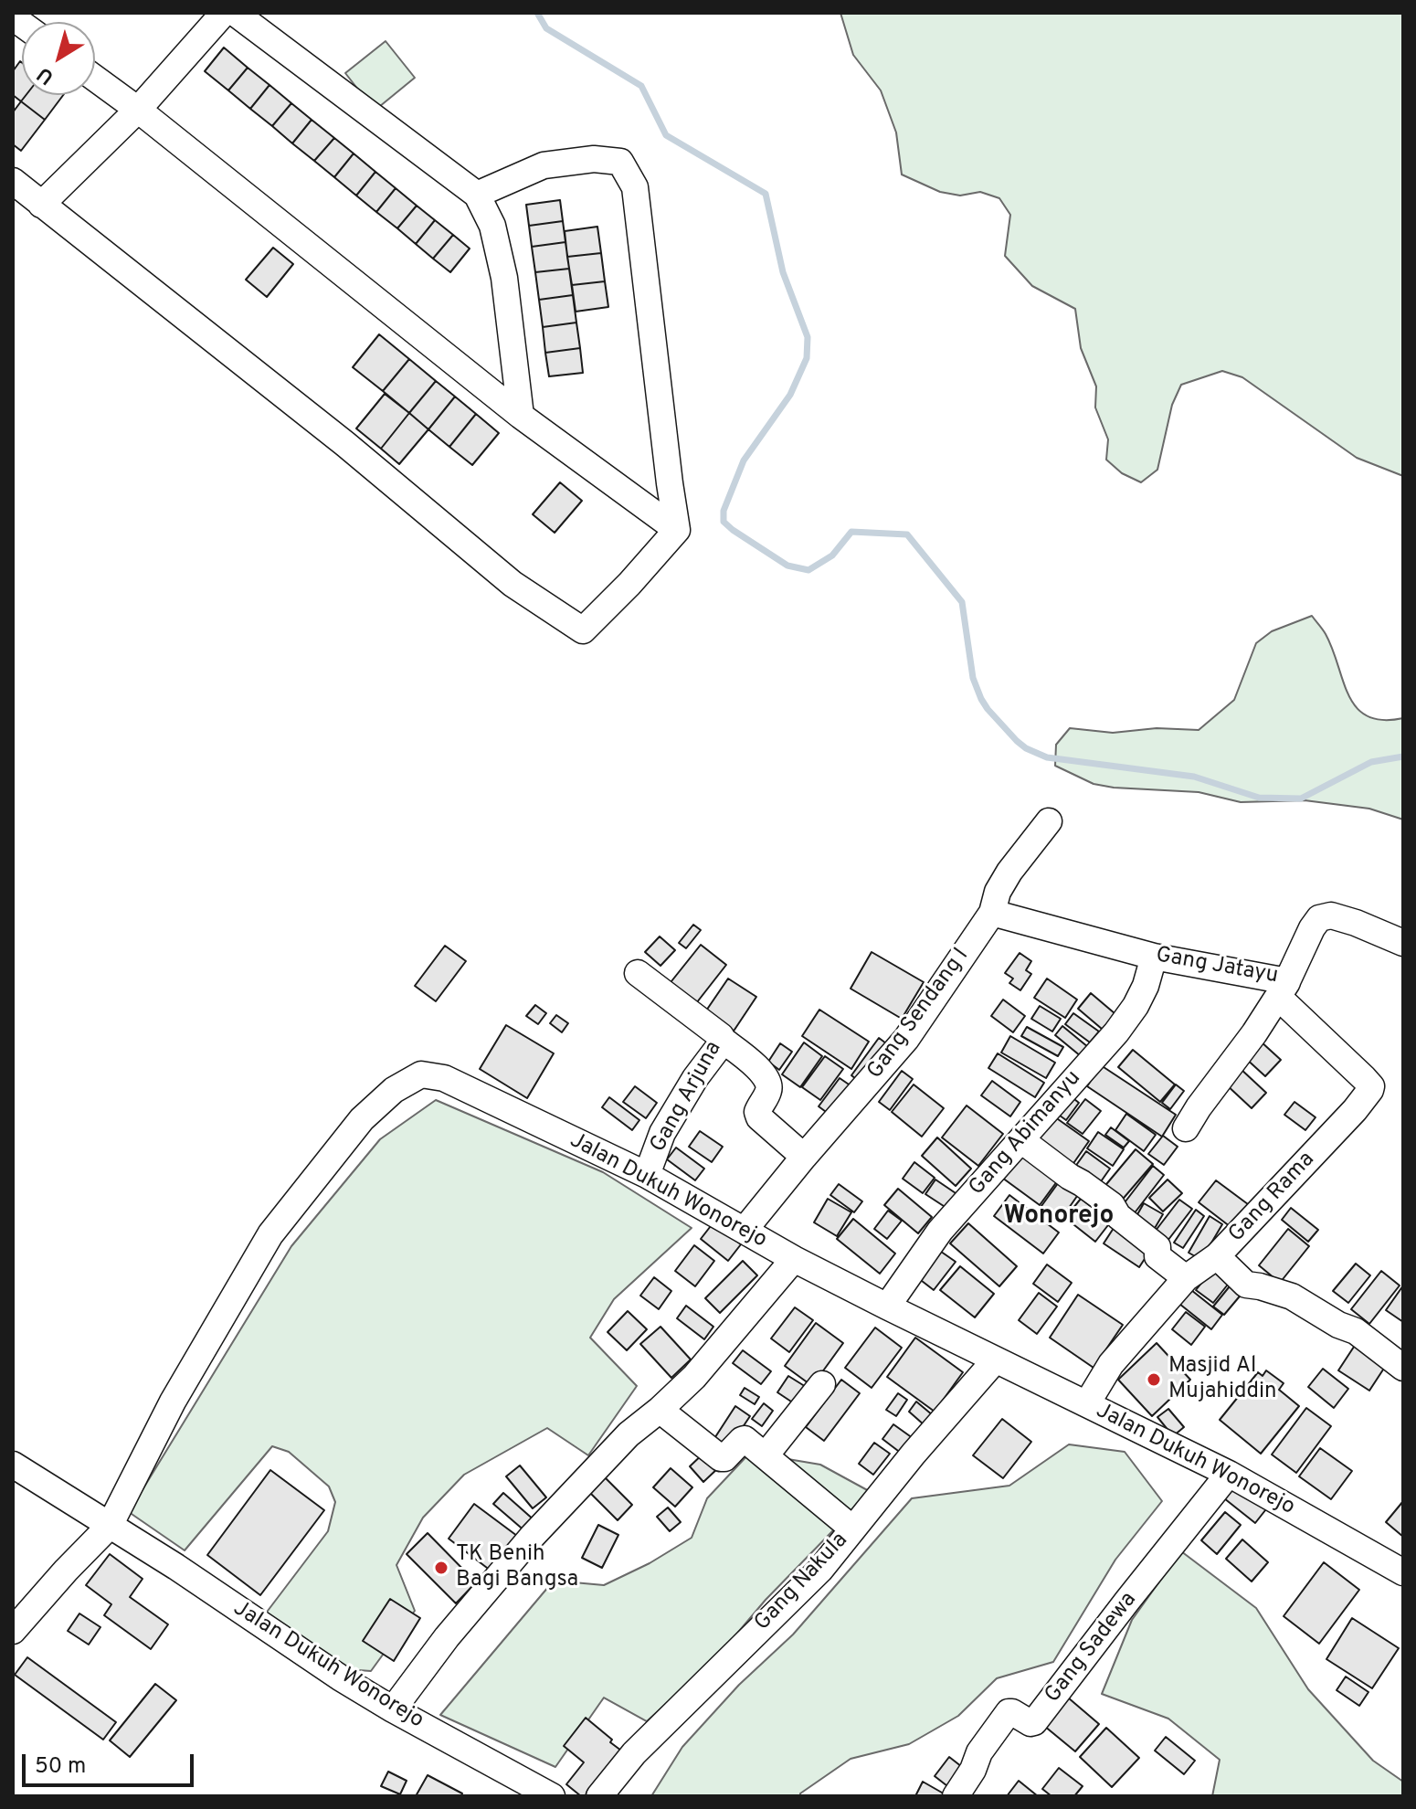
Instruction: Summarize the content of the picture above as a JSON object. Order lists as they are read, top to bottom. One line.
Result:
{"streets":{"street":["Gang Jatayu","Gang Sendang I","Gang Arjuna","Gang Abimanyu","Jalan Dukuh Wonorejo","Gang Rama","Gang Nakula","Gang Sadewa"]},"crossings":[["Gang Jatayu","Gang Sendang I"],["Gang Jatayu","Gang Abimanyu"],["Gang Jatayu","Gang Rama"],["Gang Sendang I","Jalan Dukuh Wonorejo"],["Gang Arjuna","Jalan Dukuh Wonorejo"],["Gang Abimanyu","Jalan Dukuh Wonorejo"],["Jalan Dukuh Wonorejo","Gang Rama"],["Jalan Dukuh Wonorejo","Gang Nakula"],["Jalan Dukuh Wonorejo","Gang Sadewa"]],"districts":["Wonorejo"],"places":["Masjid Al Mujahiddin","TK Benih Bagi Bangsa"],"scale_bar":"50 m","north":"bottom left"}
